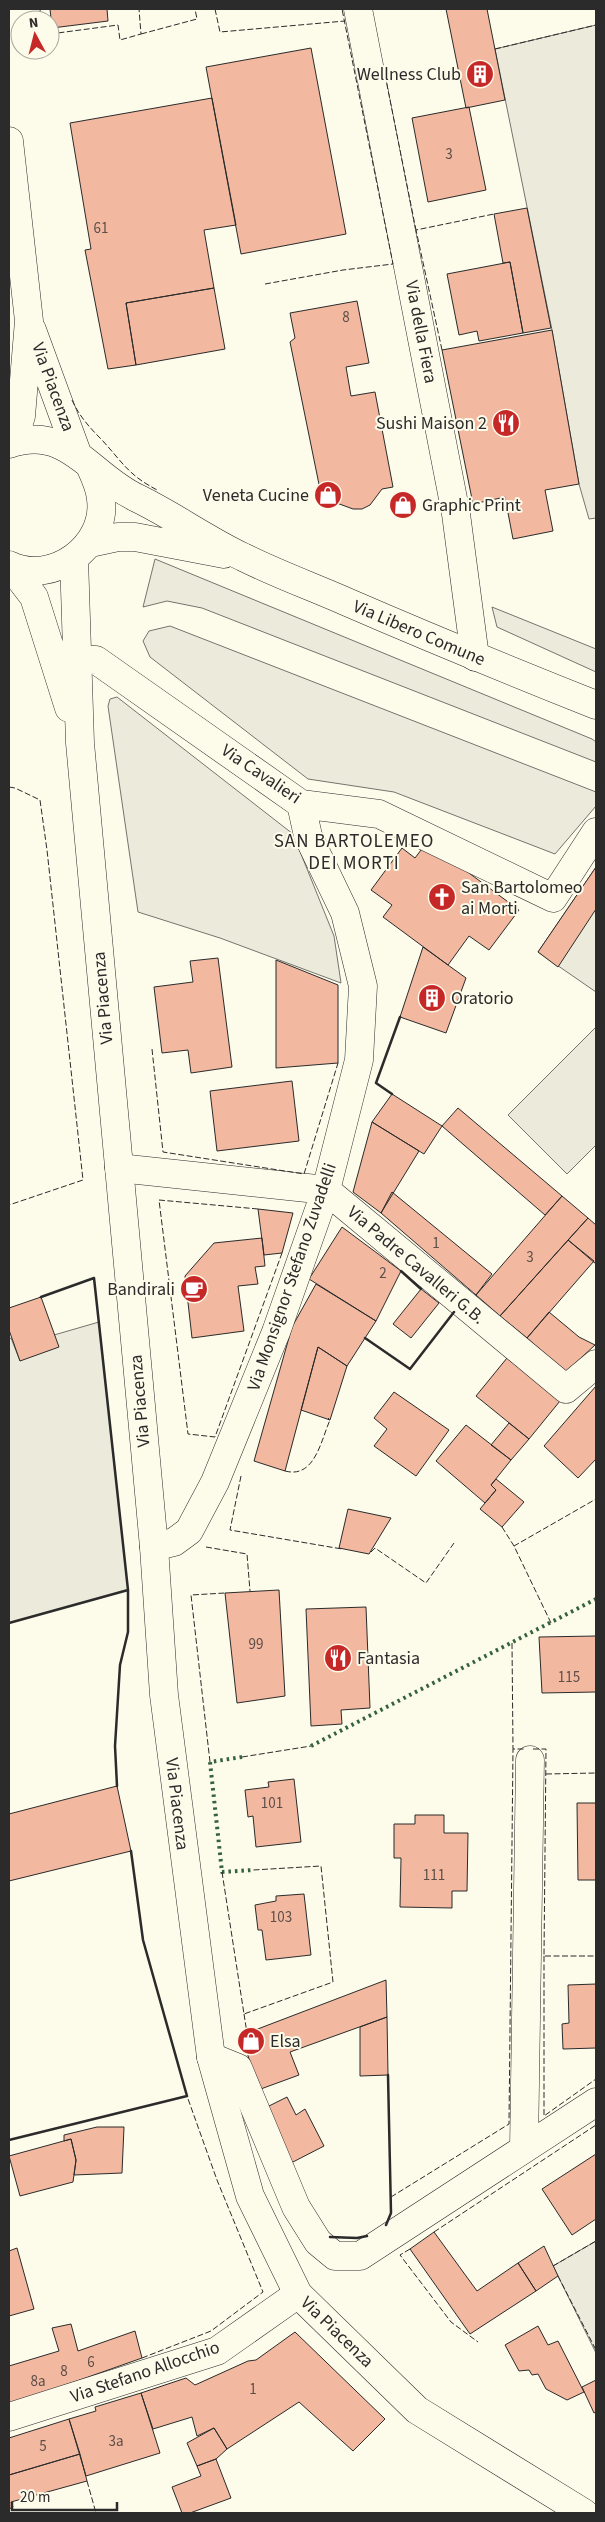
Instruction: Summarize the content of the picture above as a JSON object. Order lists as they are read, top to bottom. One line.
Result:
{"streets":{"street":["Via della Fiera","Via Piacenza","Via Libero Comune","Via Cavalieri","Via Padre Cavalleri G.B.","Via Monsignor Stefano Zuvadelli","Via Stefano Allocchio"]},"crossings":[["Via della Fiera","Via Libero Comune"],["Via Piacenza","Via Libero Comune"],["Via Piacenza","Via Cavalieri"],["Via Piacenza","Via Monsignor Stefano Zuvadelli"],["Via Piacenza","Via Stefano Allocchio"],["Via Cavalieri","Via Monsignor Stefano Zuvadelli"],["Via Padre Cavalleri G.B.","Via Monsignor Stefano Zuvadelli"]],"districts":["SAN BARTOLEMEO DEI MORTI"],"places":{"building":["Wellness Club","Oratorio"],"restaurant":["Sushi Maison 2","Fantasia"],"shop":["Veneta Cucine","Graphic Print","Elsa"],"church":["San Bartolomeo ai Morti"],"cafe":["Bandirali"]},"house_numbers":["3","61","8","1","3","2","99","115","101","111","103","6","8","8a","1","3a","5"],"scale_bar":"20 m","north":"top"}
